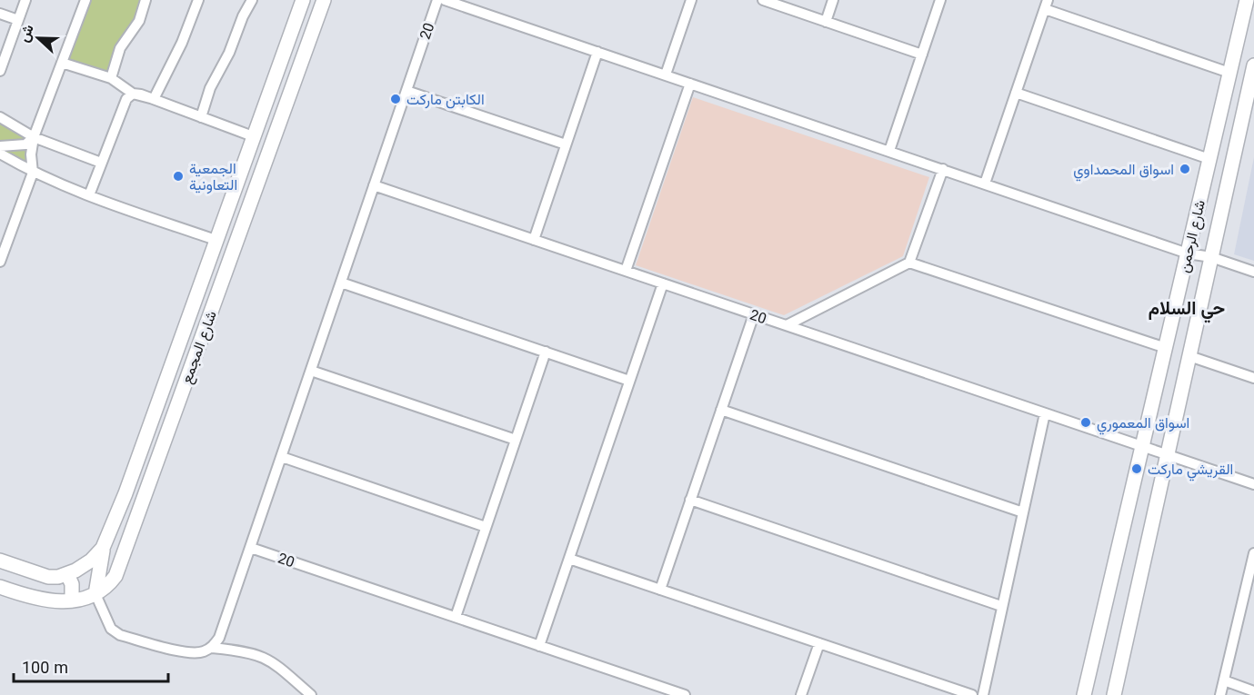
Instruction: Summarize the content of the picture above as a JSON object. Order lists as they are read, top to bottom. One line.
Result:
{"streets":{"street":["20","شارع الرحمن","شارع المجمع"]},"crossings":[["20","شارع الرحمن"]],"districts":["حي السلام"],"places":["الكابتن ماركت","اسواق المحمداوي","الجمعية التعاونية","اسواق المعموري","القريشي ماركت"],"scale_bar":"100 m","north":"left"}
